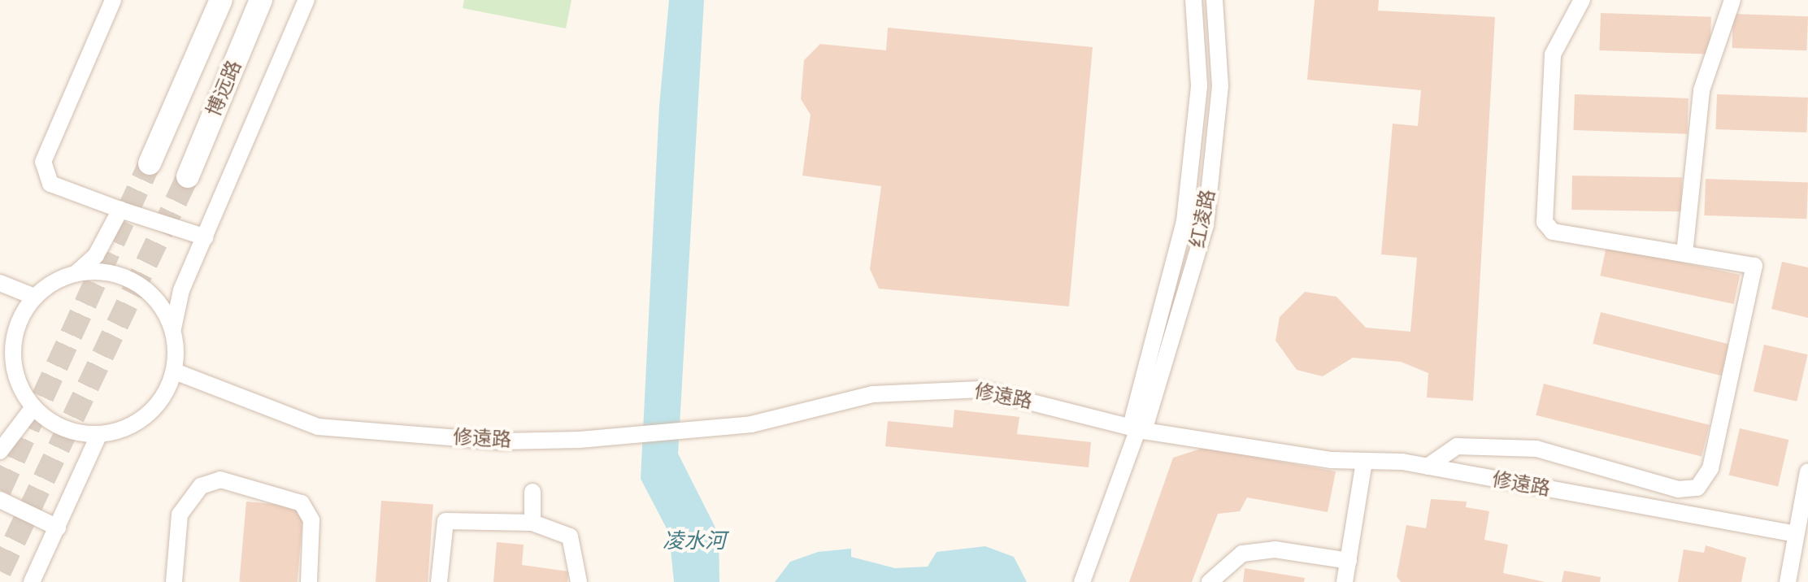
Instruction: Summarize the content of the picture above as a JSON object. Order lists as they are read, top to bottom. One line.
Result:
{"streets":{"main road":["博远路"],"street":["红凌路","修遠路"]},"crossings":[["红凌路","修遠路"]],"water":["凌水河"]}
